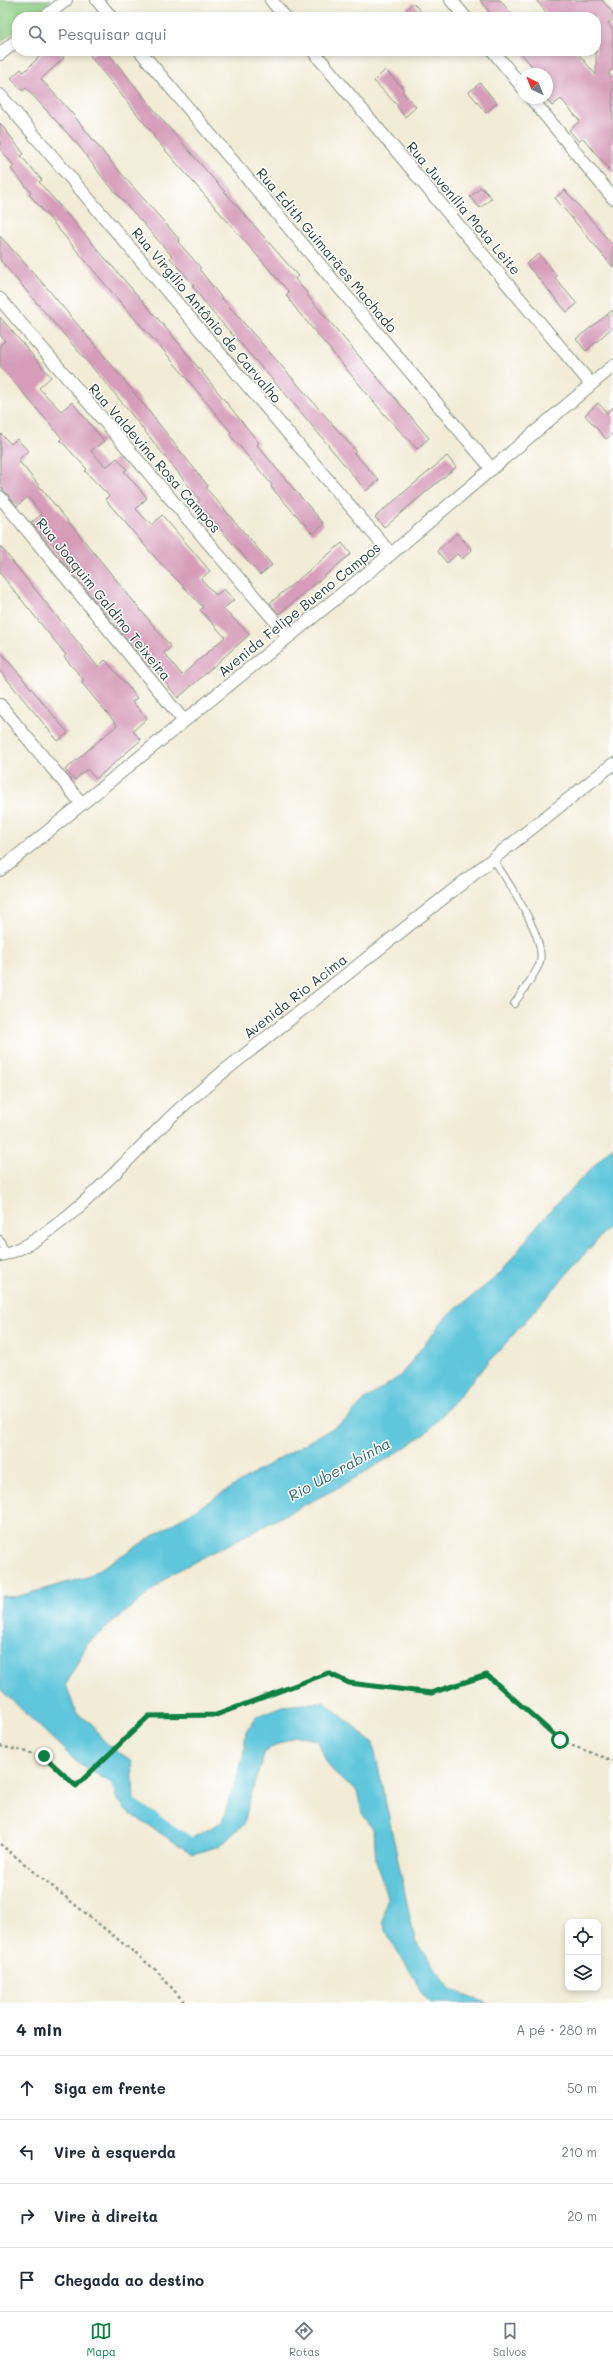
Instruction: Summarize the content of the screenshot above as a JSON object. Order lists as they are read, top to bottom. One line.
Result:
{"streets":{"street":["Rua Juvenília Mota Leite","Rua Edith Guimarães Machado","Rua Virgílio Antônio de Carvalho","Rua Valdevina Rosa Campos","Rua Joaquim Galdino Teixeira","Avenida Felipe Bueno Campos","Avenida Rio Acima"]},"crossings":[["Rua Juvenília Mota Leite","Avenida Felipe Bueno Campos"],["Rua Edith Guimarães Machado","Avenida Felipe Bueno Campos"],["Rua Virgílio Antônio de Carvalho","Avenida Felipe Bueno Campos"],["Rua Valdevina Rosa Campos","Avenida Felipe Bueno Campos"],["Rua Joaquim Galdino Teixeira","Avenida Felipe Bueno Campos"]],"water":["Rio Uberabinha"],"north":"top left","page":{"search":"Pesquisar aqui","heading":["4 min","A pé · 280 m"],"list":[["Siga em frente","50 m"],["Vire à esquerda","210 m"],["Vire à direita","20 m"],"Chegada ao destino"],"nav":["Mapa","Rotas","Salvos"]}}
